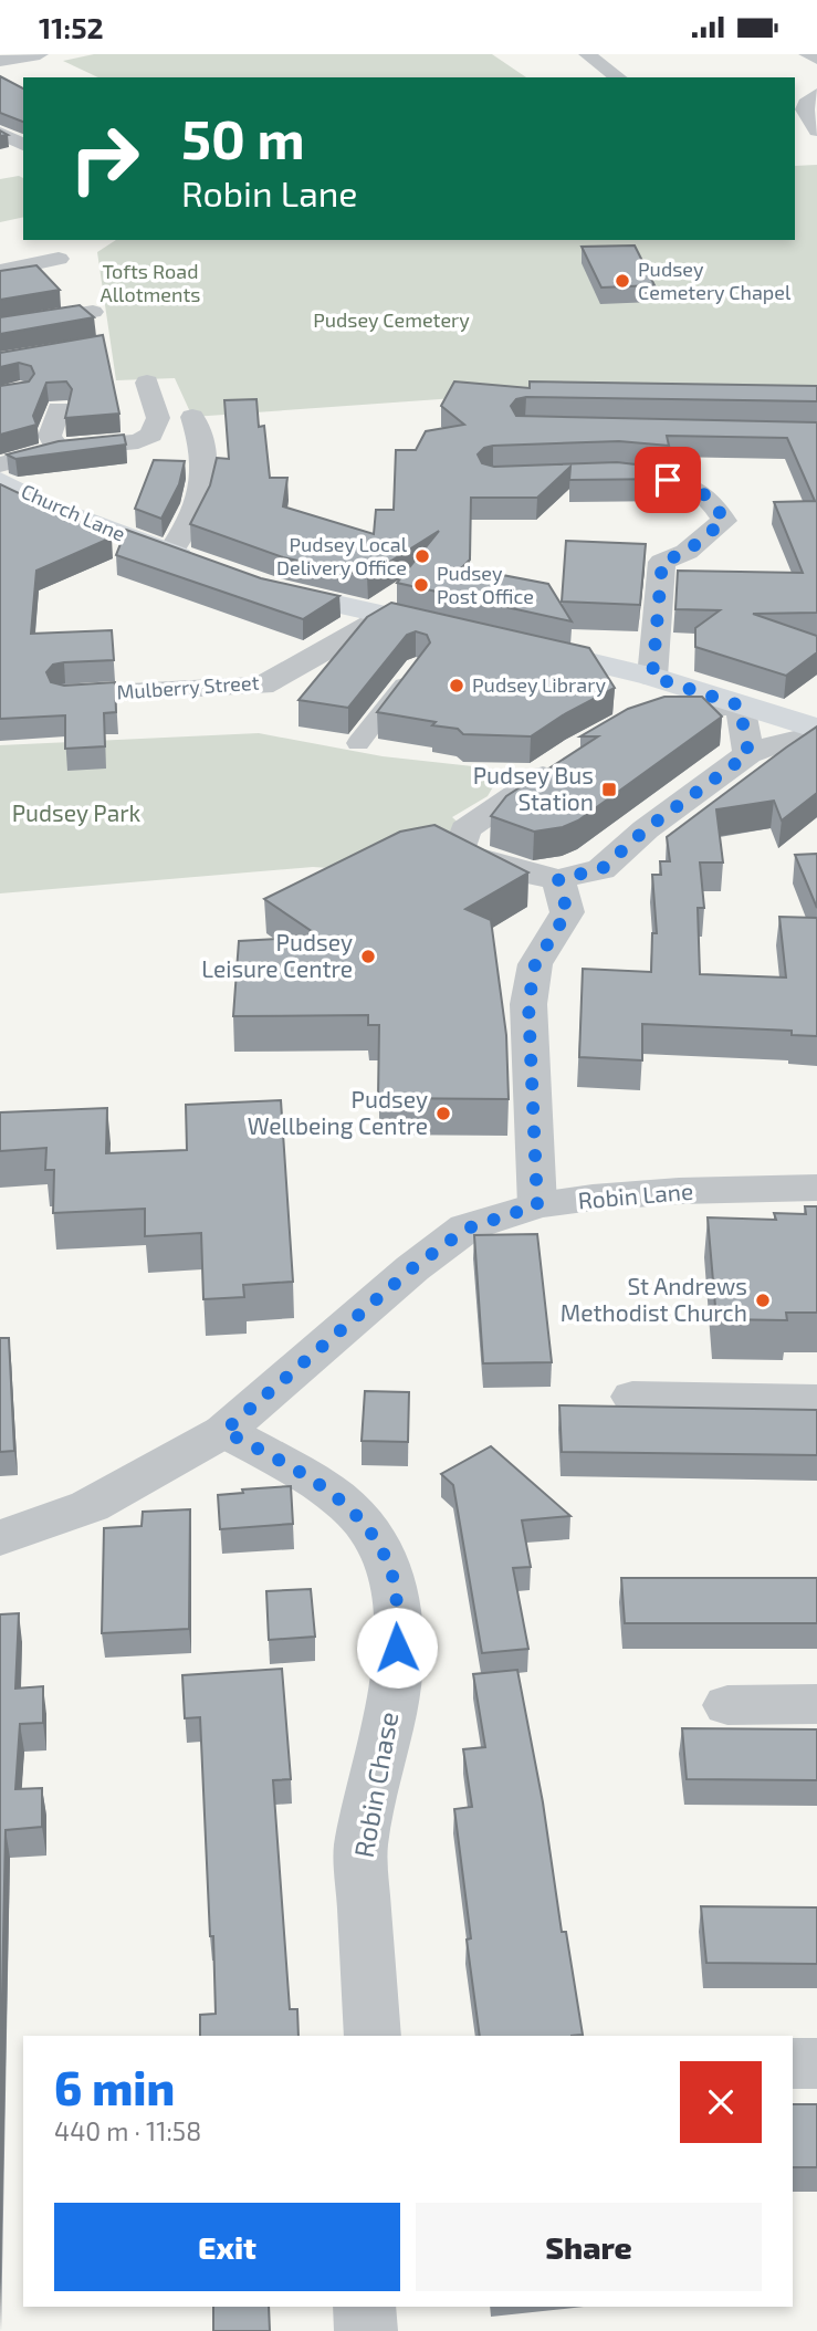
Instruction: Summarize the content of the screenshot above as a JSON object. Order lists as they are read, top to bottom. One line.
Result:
{"streets":{"main road":["Church Lane"],"street":["Mulberry Street","Robin Lane","Robin Chase"]},"crossings":[["Robin Lane","Robin Chase"]],"parks":["Tofts Road Allotments","Pudsey Cemetery","Pudsey Park"],"places":{"other":["Pudsey Cemetery Chapel","Pudsey Local Delivery Office","Pudsey Post Office","Pudsey Library","Pudsey Leisure Centre","Pudsey Wellbeing Centre","St Andrews Methodist Church"],"transit":["Pudsey Bus Station"]},"page":{"status":"11:52","turn":["50 m","Robin Lane"],"heading":["6 min","440 m · 11:58"],"buttons":["Exit","Share"]}}
